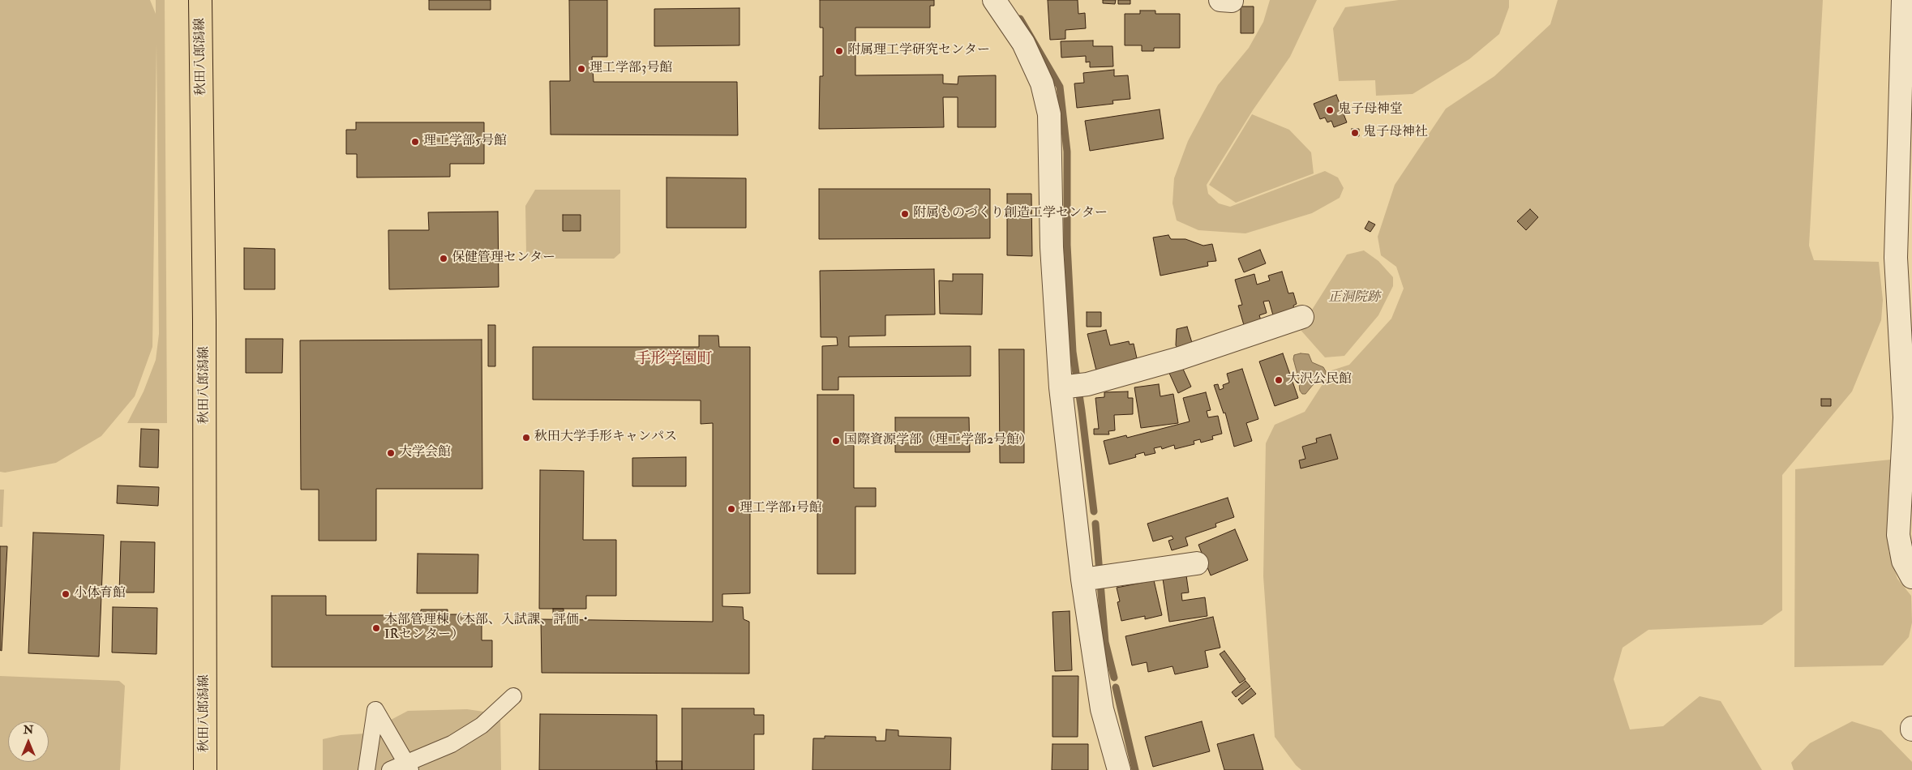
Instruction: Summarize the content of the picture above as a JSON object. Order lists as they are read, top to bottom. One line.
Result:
{"streets":{"main road":["秋田八郎潟線"]},"districts":["手形学園町"],"parks":["正洞院跡"],"places":["附属理工学研究センター","理工学部3号館","鬼子母神堂","鬼子母神社","理工学部5号館","附属ものづくり創造工学センター","保健管理センター","大沢公民館","秋田大学手形キャンパス","国際資源学部（理工学部2号館）","大学会館","理工学部1号館","小体育館","本部管理棟（本部、入試課、評価・ IRセンター）"],"north":"top"}
